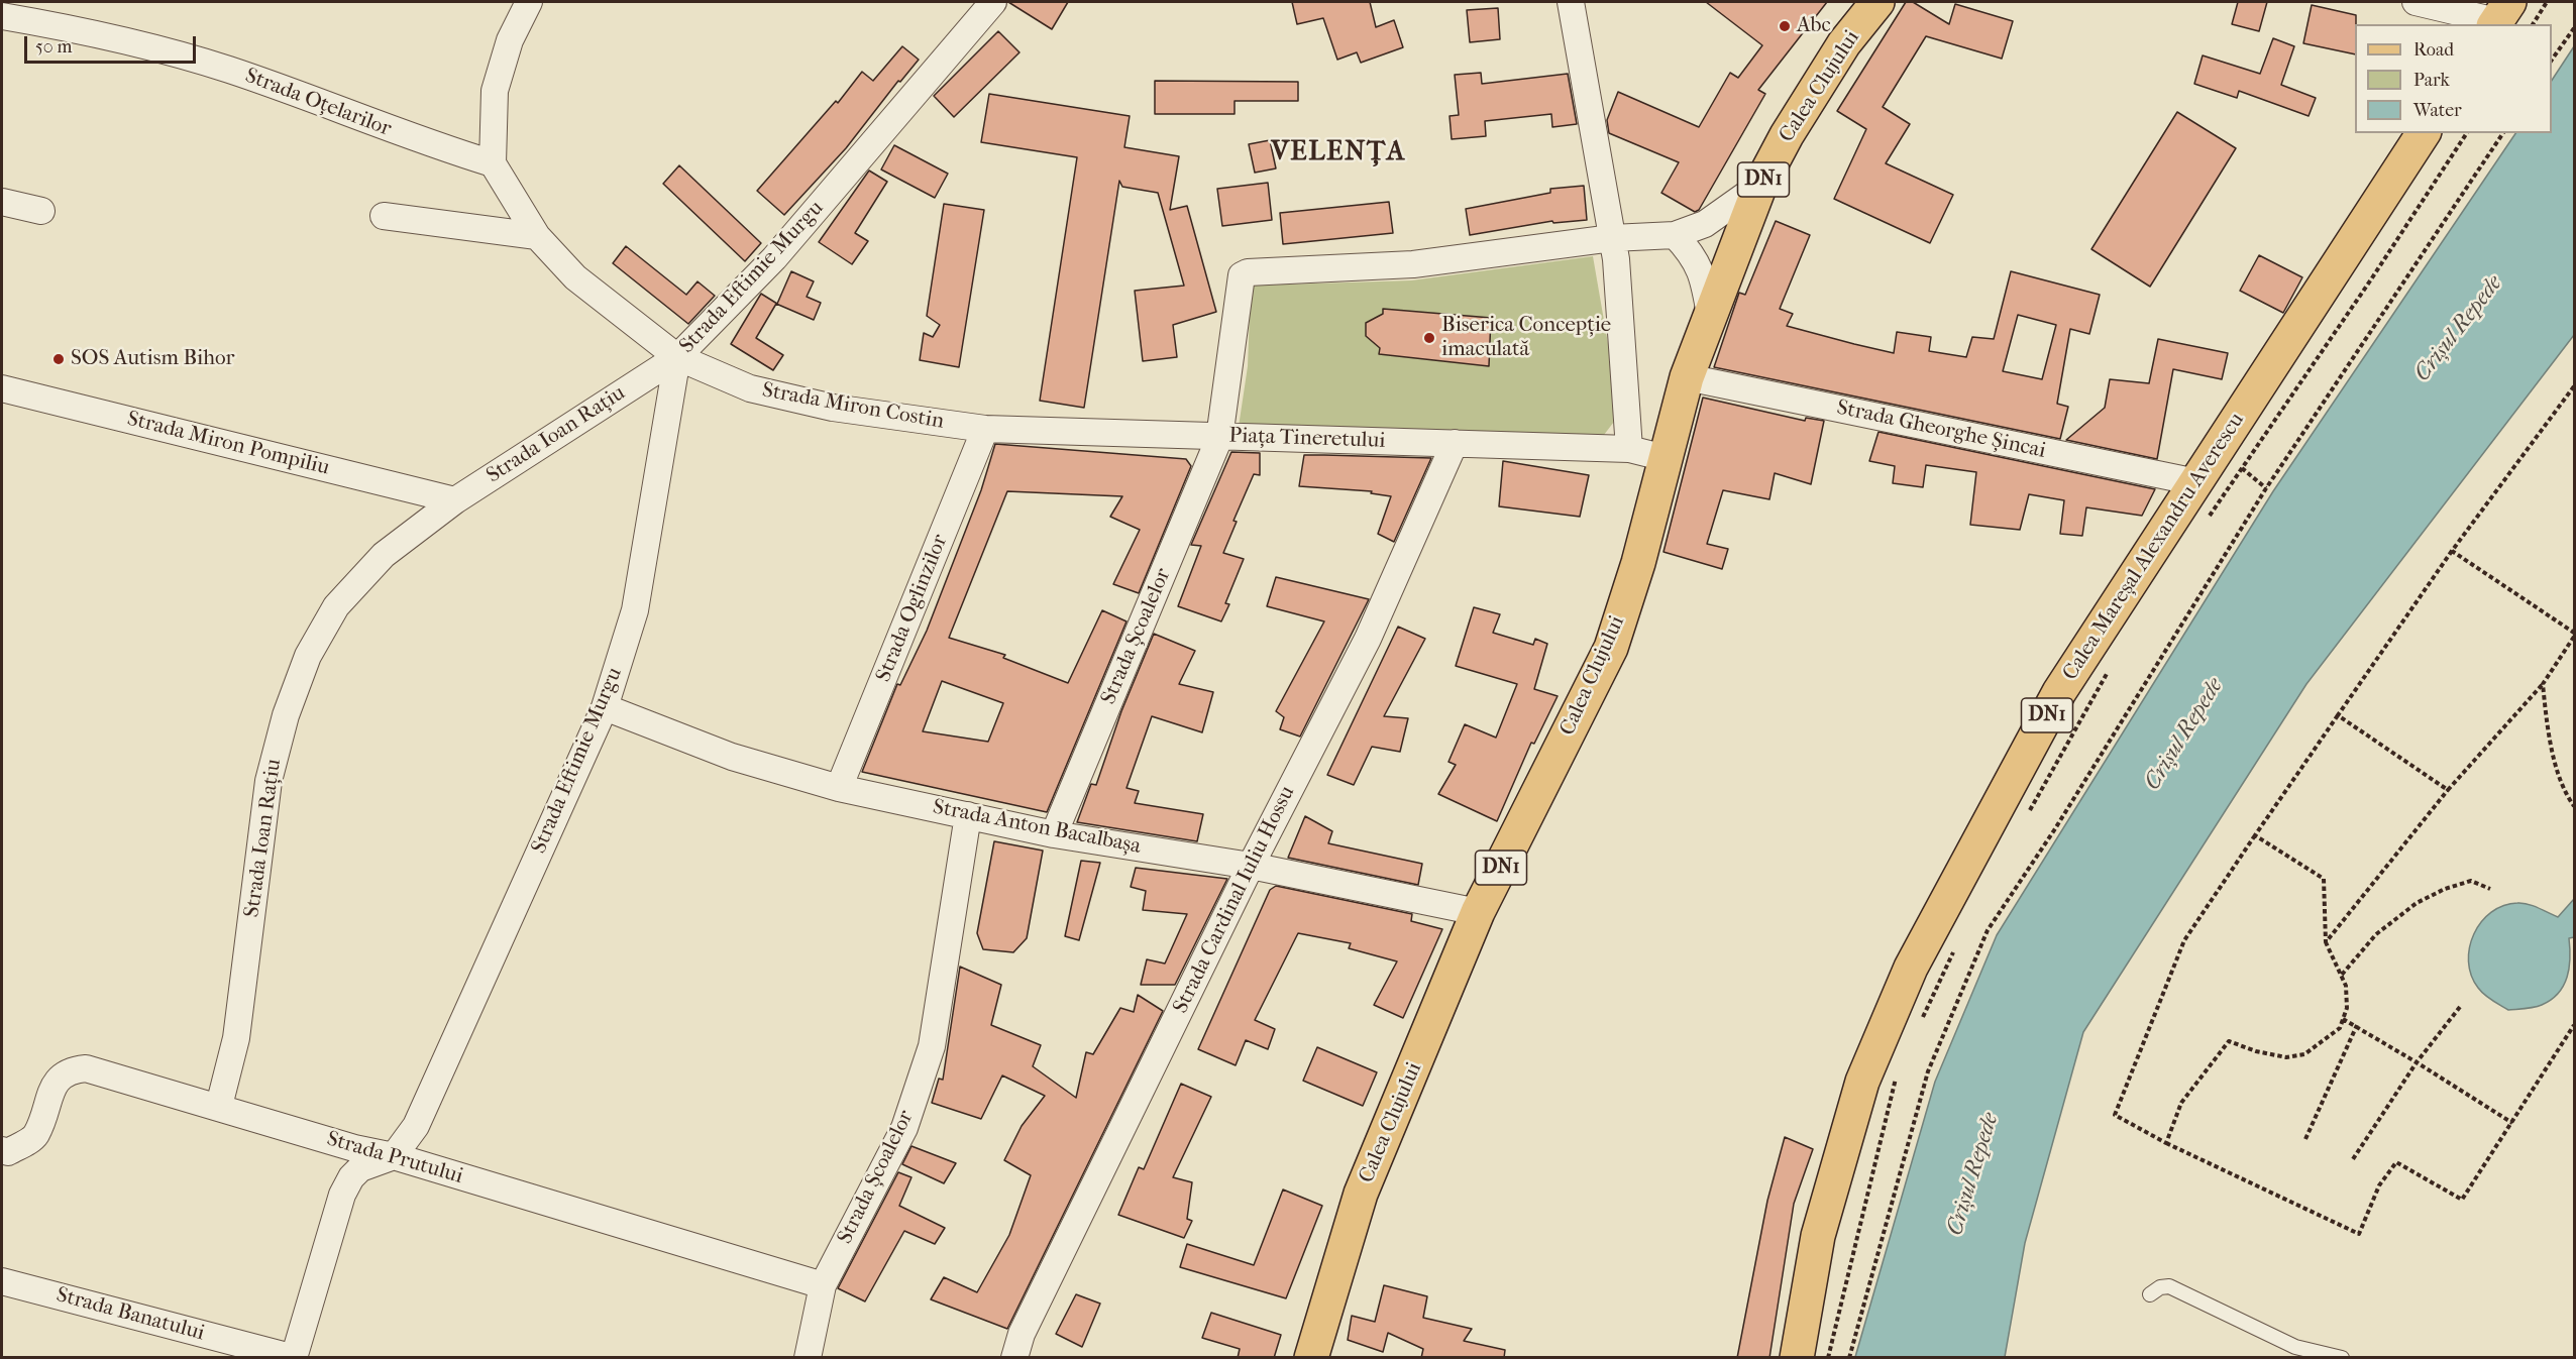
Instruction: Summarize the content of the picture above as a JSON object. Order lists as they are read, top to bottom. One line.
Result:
{"streets":{"main road":["Calea Clujului","DN1","Calea Mareșal Alexandru Averescu"],"street":["Strada Oțelarilor","Strada Eftimie Murgu","Strada Miron Costin","Strada Gheorghe Șincai","Strada Ioan Rațiu","Piața Tineretului","Strada Miron Pompiliu","Strada Oglinzilor","Strada Școalelor","Strada Anton Bacalbașa","Strada Cardinal Iuliu Hossu","Strada Prutului","Strada Banatului"]},"crossings":[["Calea Clujului","Strada Gheorghe Șincai"],["Calea Clujului","Piața Tineretului"],["Calea Clujului","Strada Anton Bacalbașa"],["Strada Oțelarilor","Strada Miron Costin"],["Strada Eftimie Murgu","Strada Miron Costin"],["Strada Eftimie Murgu","Strada Ioan Rațiu"],["Strada Eftimie Murgu","Strada Anton Bacalbașa"],["Strada Eftimie Murgu","Strada Prutului"],["Strada Miron Costin","Strada Ioan Rațiu"],["Strada Miron Costin","Piața Tineretului"],["Strada Miron Costin","Strada Oglinzilor"],["Strada Miron Costin","Strada Școalelor"],["Strada Gheorghe Șincai","Calea Mareșal Alexandru Averescu"],["Strada Ioan Rațiu","Strada Miron Pompiliu"],["Strada Ioan Rațiu","Strada Prutului"],["Piața Tineretului","Strada Școalelor"],["Piața Tineretului","Strada Cardinal Iuliu Hossu"],["Strada Oglinzilor","Strada Anton Bacalbașa"],["Strada Școalelor","Strada Anton Bacalbașa"],["Strada Școalelor","Strada Prutului"],["Strada Anton Bacalbașa","Strada Cardinal Iuliu Hossu"]],"districts":["VELENȚA"],"water":["Crișul Repede"],"places":["Abc","Biserica Concepție imaculată","SOS Autism Bihor"],"legend":["Road","Park","Water"],"scale_bar":"50 m"}
